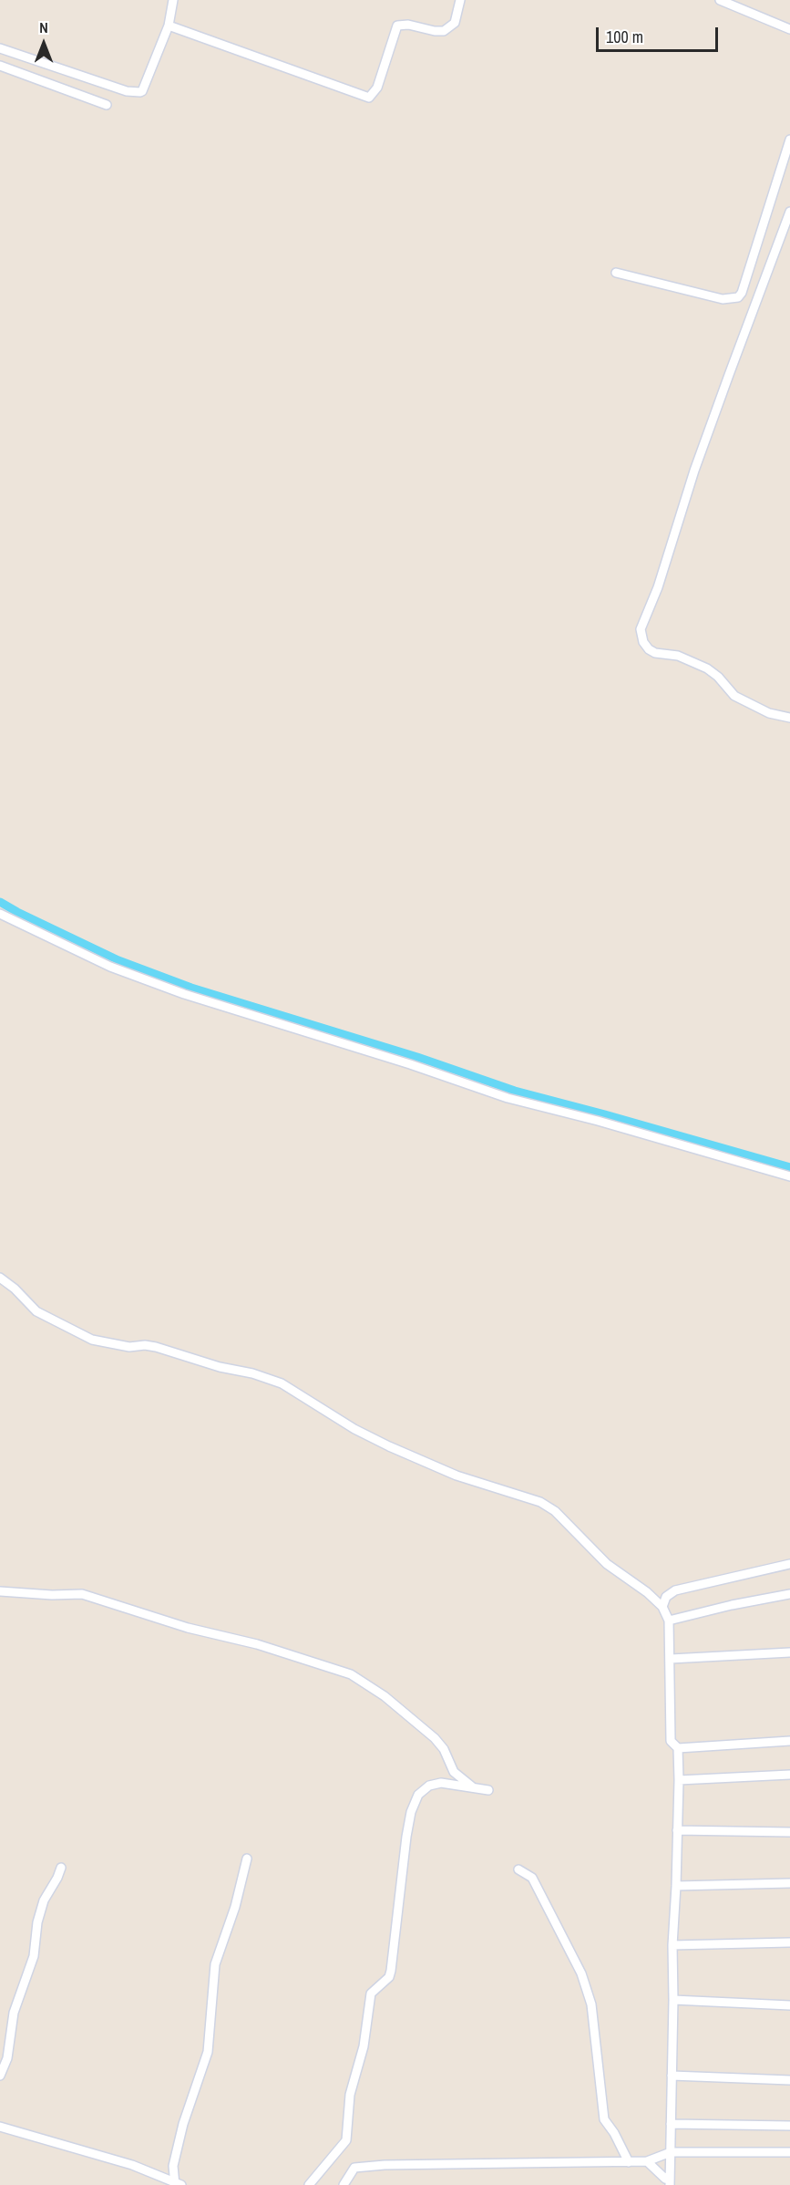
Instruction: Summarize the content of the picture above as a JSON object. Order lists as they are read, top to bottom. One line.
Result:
{"scale_bar":"100 m","north":"top"}
